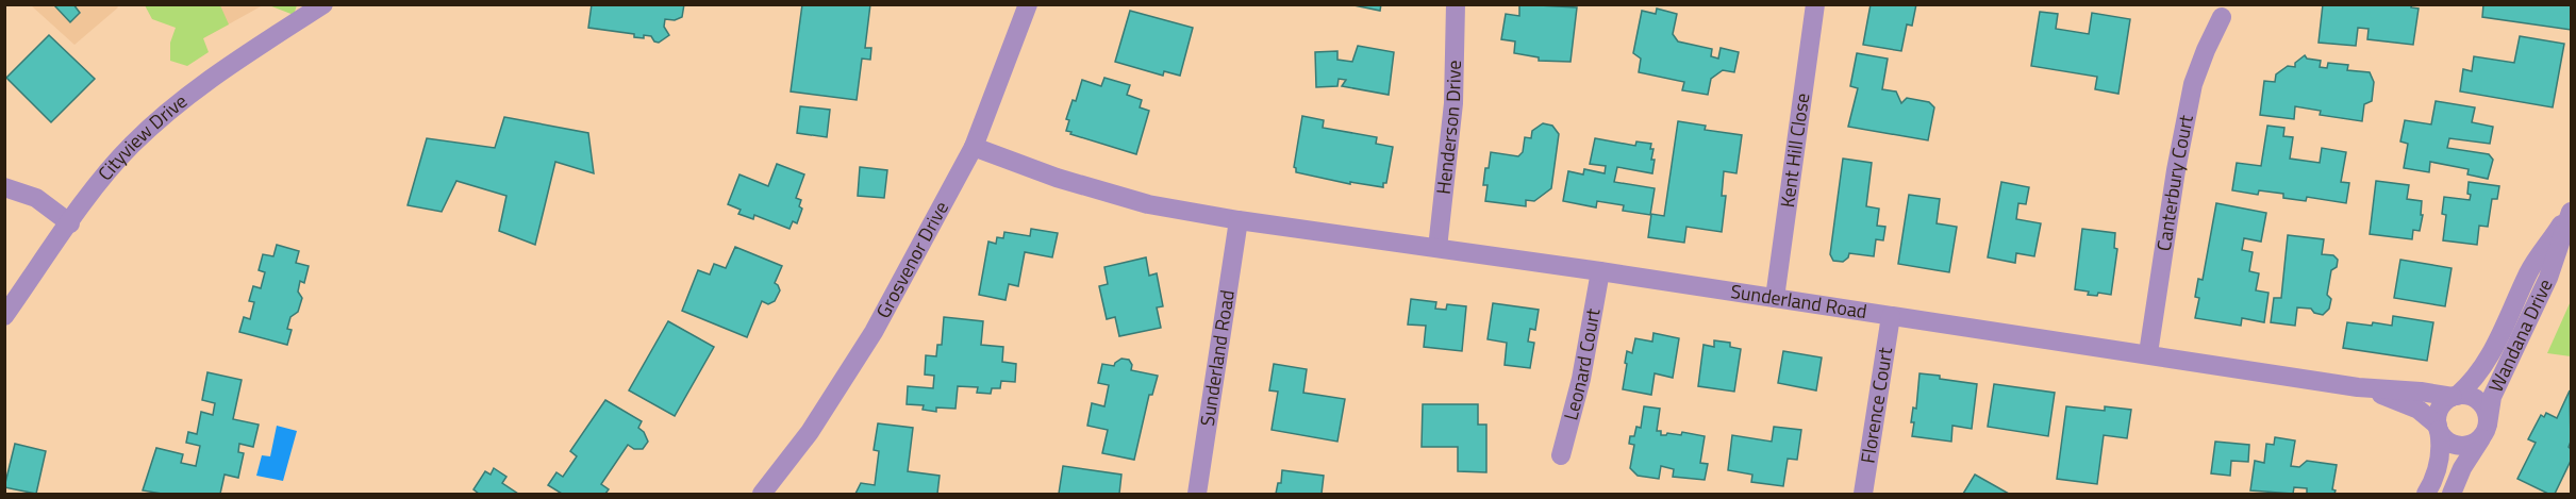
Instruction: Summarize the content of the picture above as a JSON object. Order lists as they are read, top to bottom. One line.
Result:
{"streets":{"street":["Henderson Drive","Cityview Drive","Kent Hill Close","Canterbury Court","Grosvenor Drive","Sunderland Road","Wandana Drive","Leonard Court","Florence Court"]},"crossings":[["Henderson Drive","Sunderland Road"],["Kent Hill Close","Sunderland Road"],["Canterbury Court","Sunderland Road"],["Grosvenor Drive","Sunderland Road"],["Sunderland Road","Wandana Drive"],["Sunderland Road","Leonard Court"],["Sunderland Road","Florence Court"]]}
